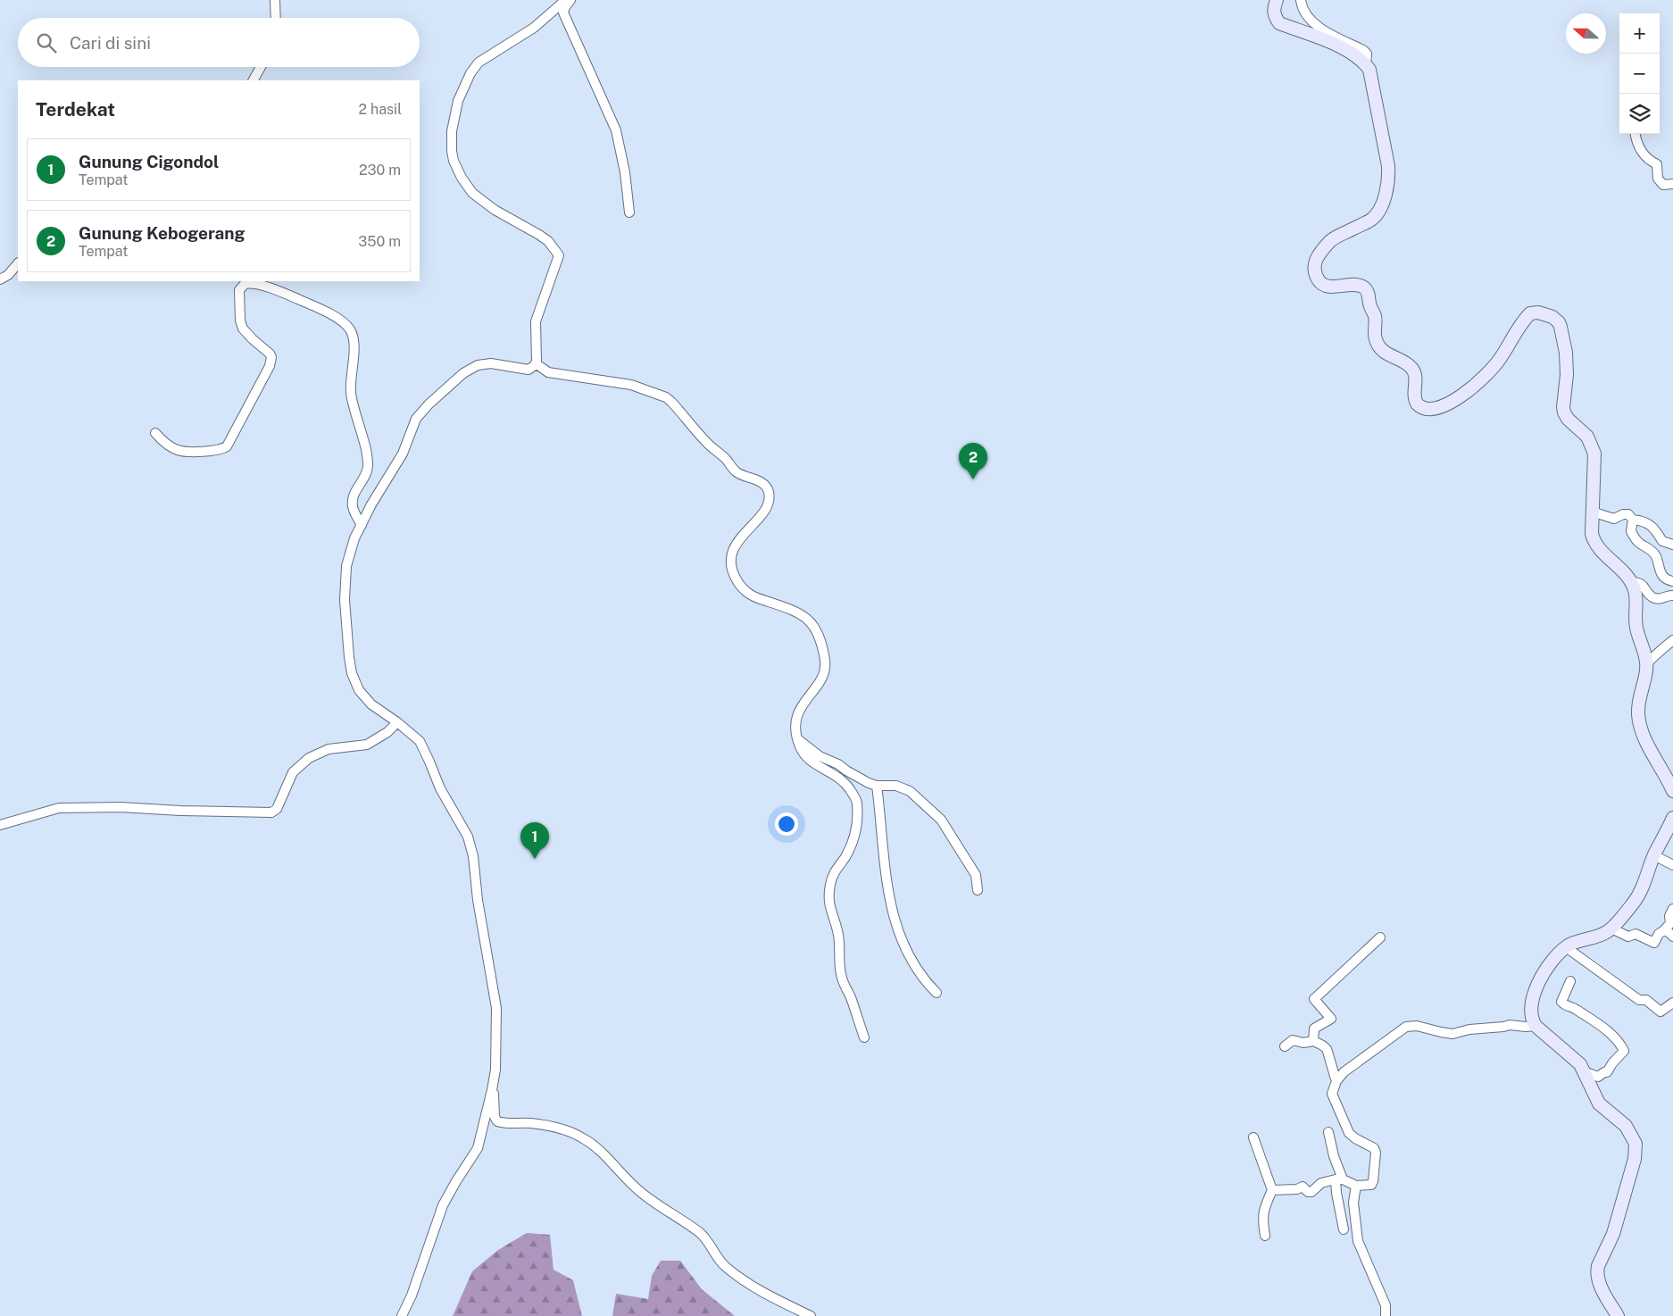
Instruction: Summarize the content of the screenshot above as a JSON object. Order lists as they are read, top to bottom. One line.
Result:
{"north":"left","page":{"map_buttons":["+","−"],"search":"Cari di sini","heading":["Terdekat","2 hasil"],"list":[{"mark":"1","name":"Gunung Cigondol","note":"Tempat","value":"230 m"},{"mark":"2","name":"Gunung Kebogerang","note":"Tempat","value":"350 m"}],"pins":["2","1"]}}
